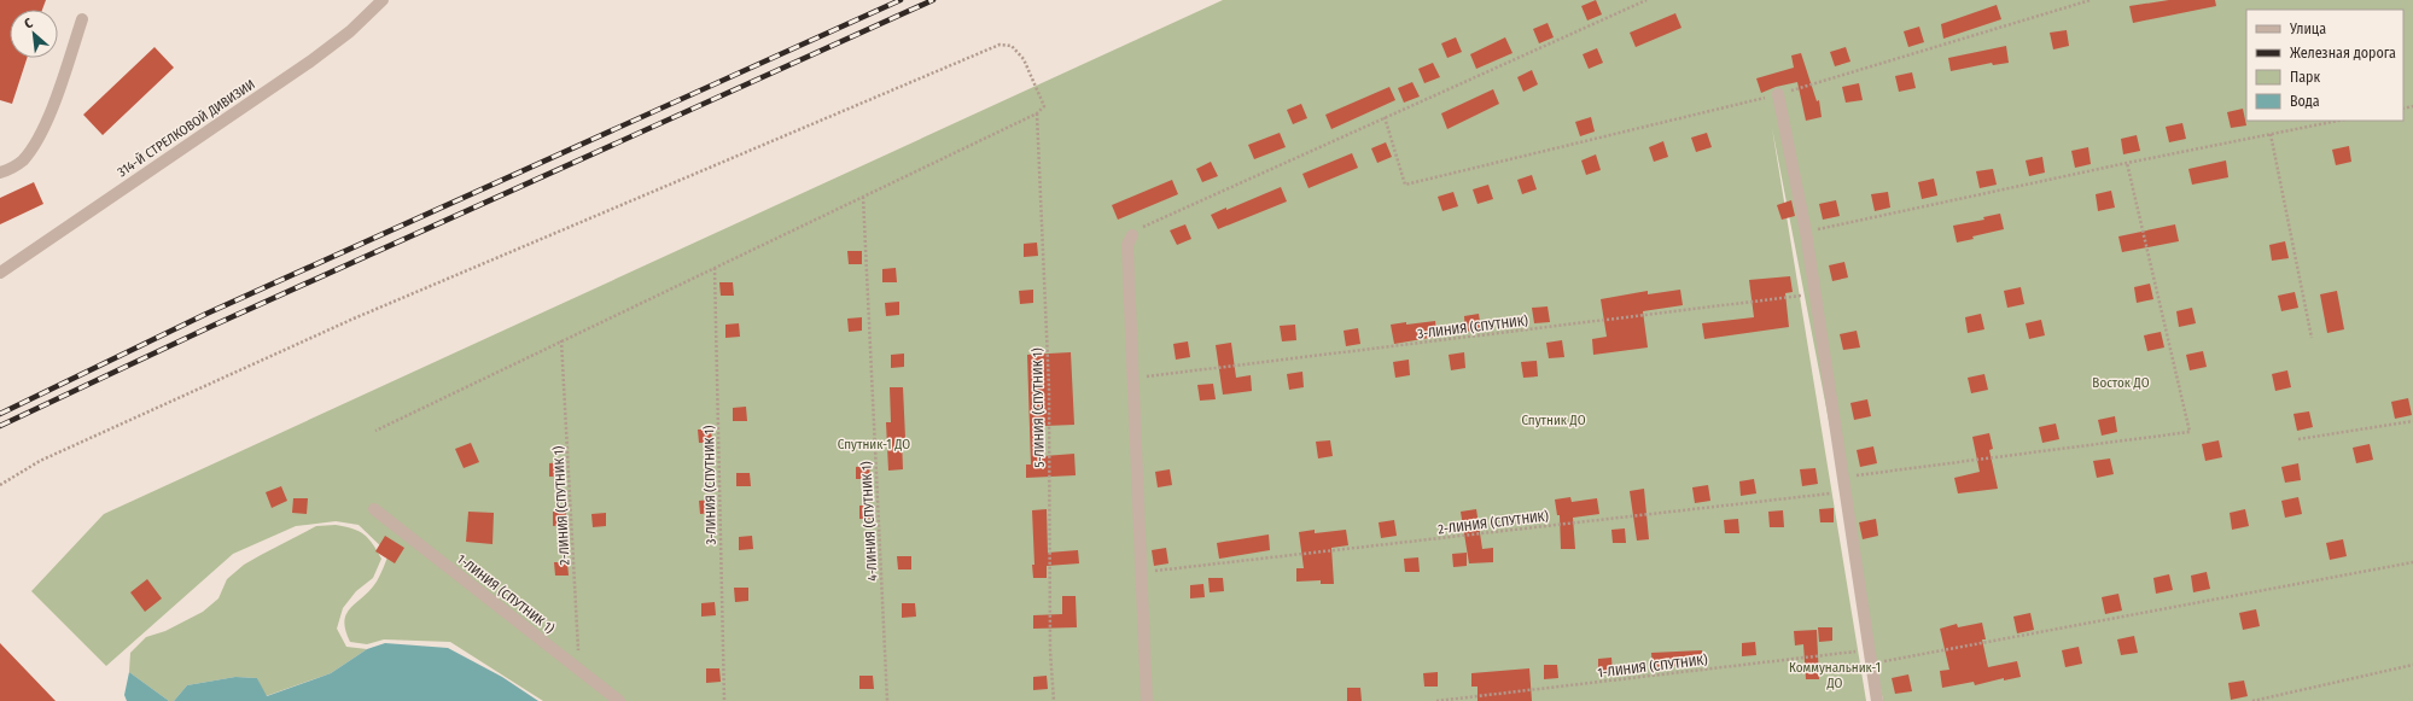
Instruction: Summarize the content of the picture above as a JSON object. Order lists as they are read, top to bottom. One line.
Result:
{"streets":{"street":["314-Й СТРЕЛКОВОЙ ДИВИЗИИ","1-ЛИНИЯ (СПУТНИК 1)"],"path":["3-ЛИНИЯ (СПУТНИК)","5-ЛИНИЯ (СПУТНИК 1)","3-ЛИНИЯ (СПУТНИК 1)","2-ЛИНИЯ (СПУТНИК 1)","4-ЛИНИЯ (СПУТНИК 1)","2-ЛИНИЯ (СПУТНИК)","1-ЛИНИЯ (СПУТНИК)"]},"crossings":[["2-ЛИНИЯ (СПУТНИК 1)","1-ЛИНИЯ (СПУТНИК 1)"]],"parks":["Восток ДО","Спутник ДО","Спутник-1 ДО","Коммунальник-1 ДО"],"legend":["Улица","Железная дорога","Парк","Вода"],"north":"top left"}
